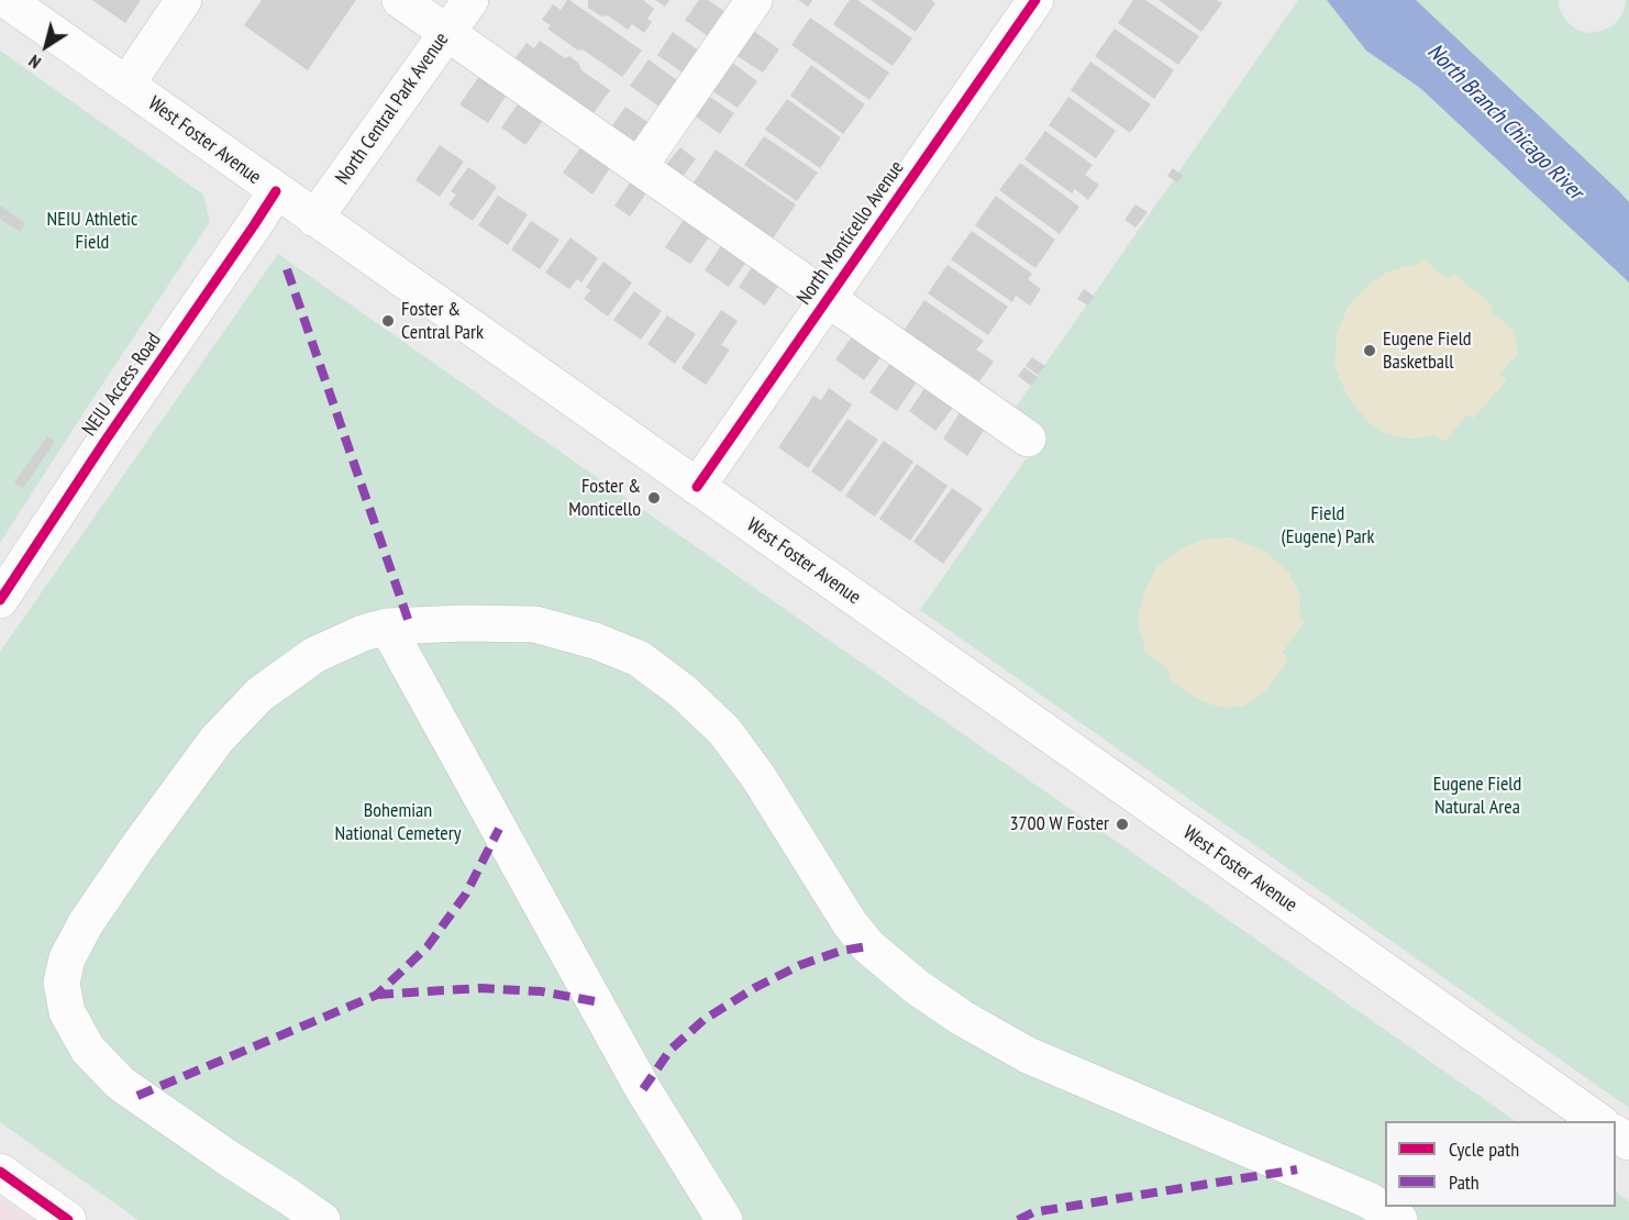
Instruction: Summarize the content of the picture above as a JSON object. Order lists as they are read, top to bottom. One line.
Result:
{"streets":{"main road":["North Central Park Avenue","West Foster Avenue","North Monticello Avenue","NEIU Access Road"]},"crossings":[["North Central Park Avenue","West Foster Avenue"],["West Foster Avenue","North Monticello Avenue"],["West Foster Avenue","NEIU Access Road"]],"water":["North Branch Chicago River"],"parks":["NEIU Athletic Field","Field (Eugene) Park","Eugene Field Natural Area","Bohemian National Cemetery"],"places":["Foster & Central Park","Eugene Field Basketball","Foster & Monticello","3700 W Foster"],"legend":["Cycle path","Path"],"north":"bottom left"}
